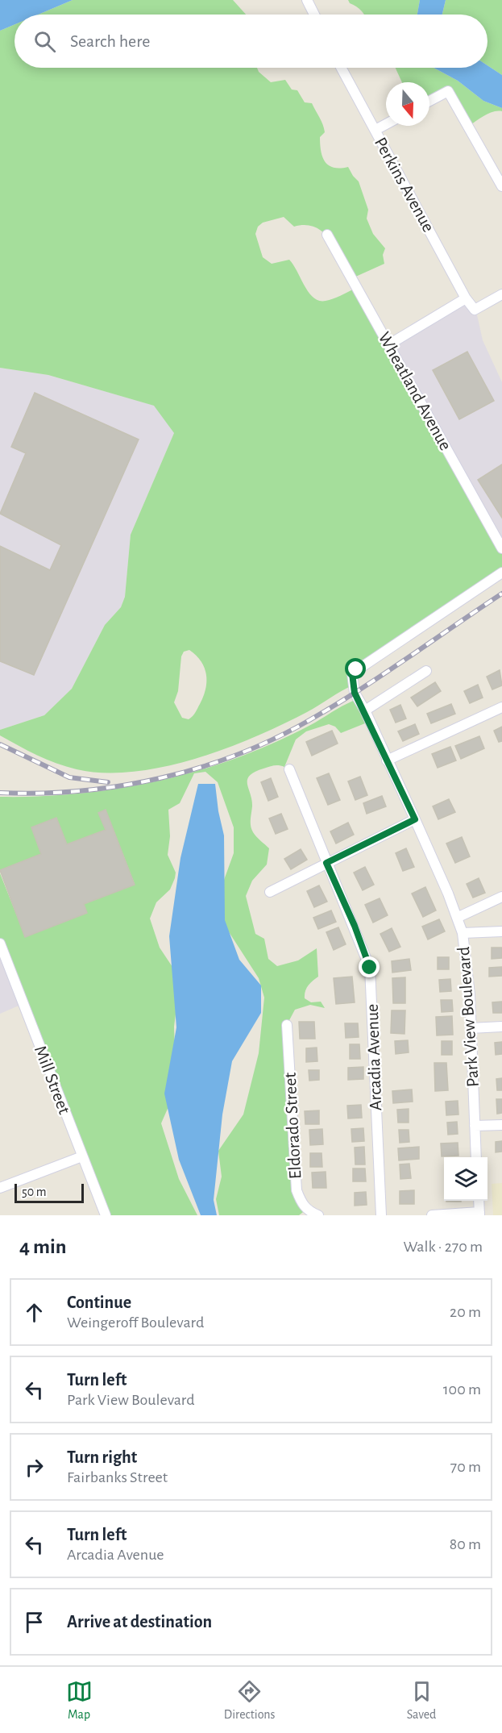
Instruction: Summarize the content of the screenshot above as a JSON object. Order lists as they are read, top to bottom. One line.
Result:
{"streets":{"street":["Perkins Avenue","Wheatland Avenue","Park View Boulevard","Arcadia Avenue","Mill Street","Eldorado Street"]},"scale_bar":"50 m","north":"bottom","page":{"search":"Search here","scale":"50 m","heading":["4 min","Walk · 270 m"],"list":[["Continue","Weingeroff Boulevard","20 m"],["Turn left","Park View Boulevard","100 m"],["Turn right","Fairbanks Street","70 m"],["Turn left","Arcadia Avenue","80 m"],"Arrive at destination"],"nav":["Map","Directions","Saved"]}}
